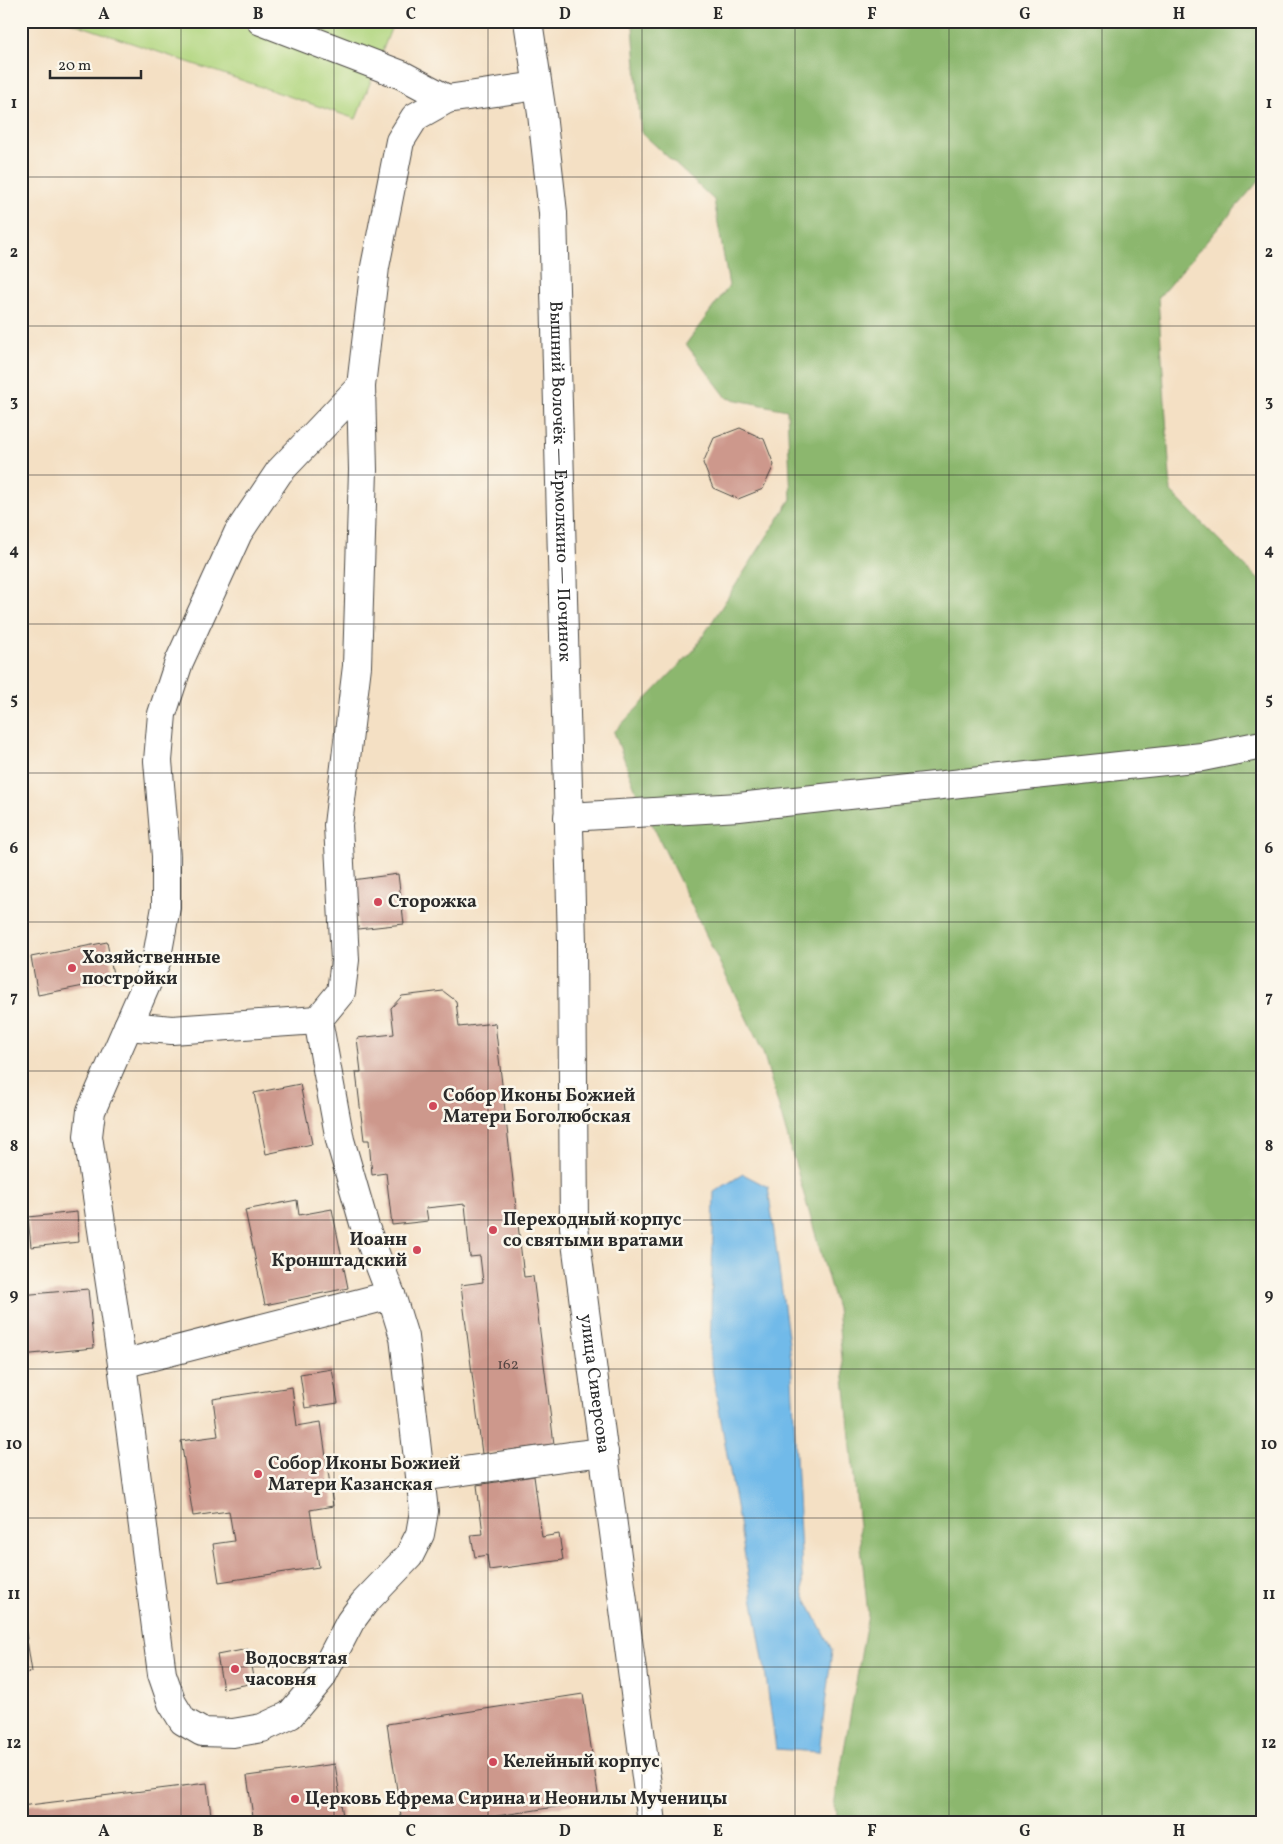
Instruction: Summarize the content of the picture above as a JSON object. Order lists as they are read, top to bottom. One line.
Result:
{"streets":{"street":["Вышний Волочёк — Ермолкино — Починок","улица Сиверсова"]},"crossings":[["Вышний Волочёк — Ермолкино — Починок","улица Сиверсова"]],"places":["Сторожка","Хозяйственные постройки","Собор Иконы Божией Матери Боголюбская","Переходный корпус со святыми вратами","Иоанн Кронштадский","Собор Иконы Божией Матери Казанская","Водосвятая часовня","Келейный корпус","Церковь Ефрема Сирина и Неонилы Мученицы"],"house_numbers":["162"],"scale_bar":"20 m","grid":{"columns":["A","B","C","D","E","F","G","H"],"rows":["1","2","3","4","5","6","7","8","9","10","11","12"]}}
